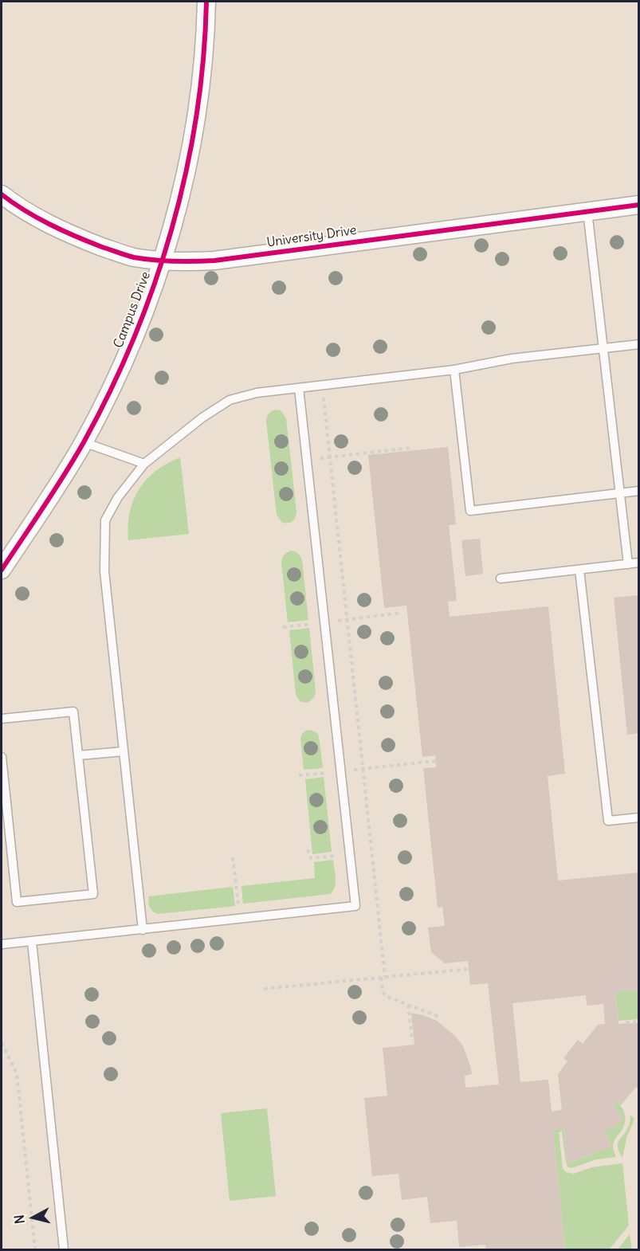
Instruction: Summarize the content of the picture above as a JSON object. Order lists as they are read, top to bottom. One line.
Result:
{"streets":{"street":["University Drive","Campus Drive"]},"crossings":[["University Drive","Campus Drive"]],"north":"left"}
